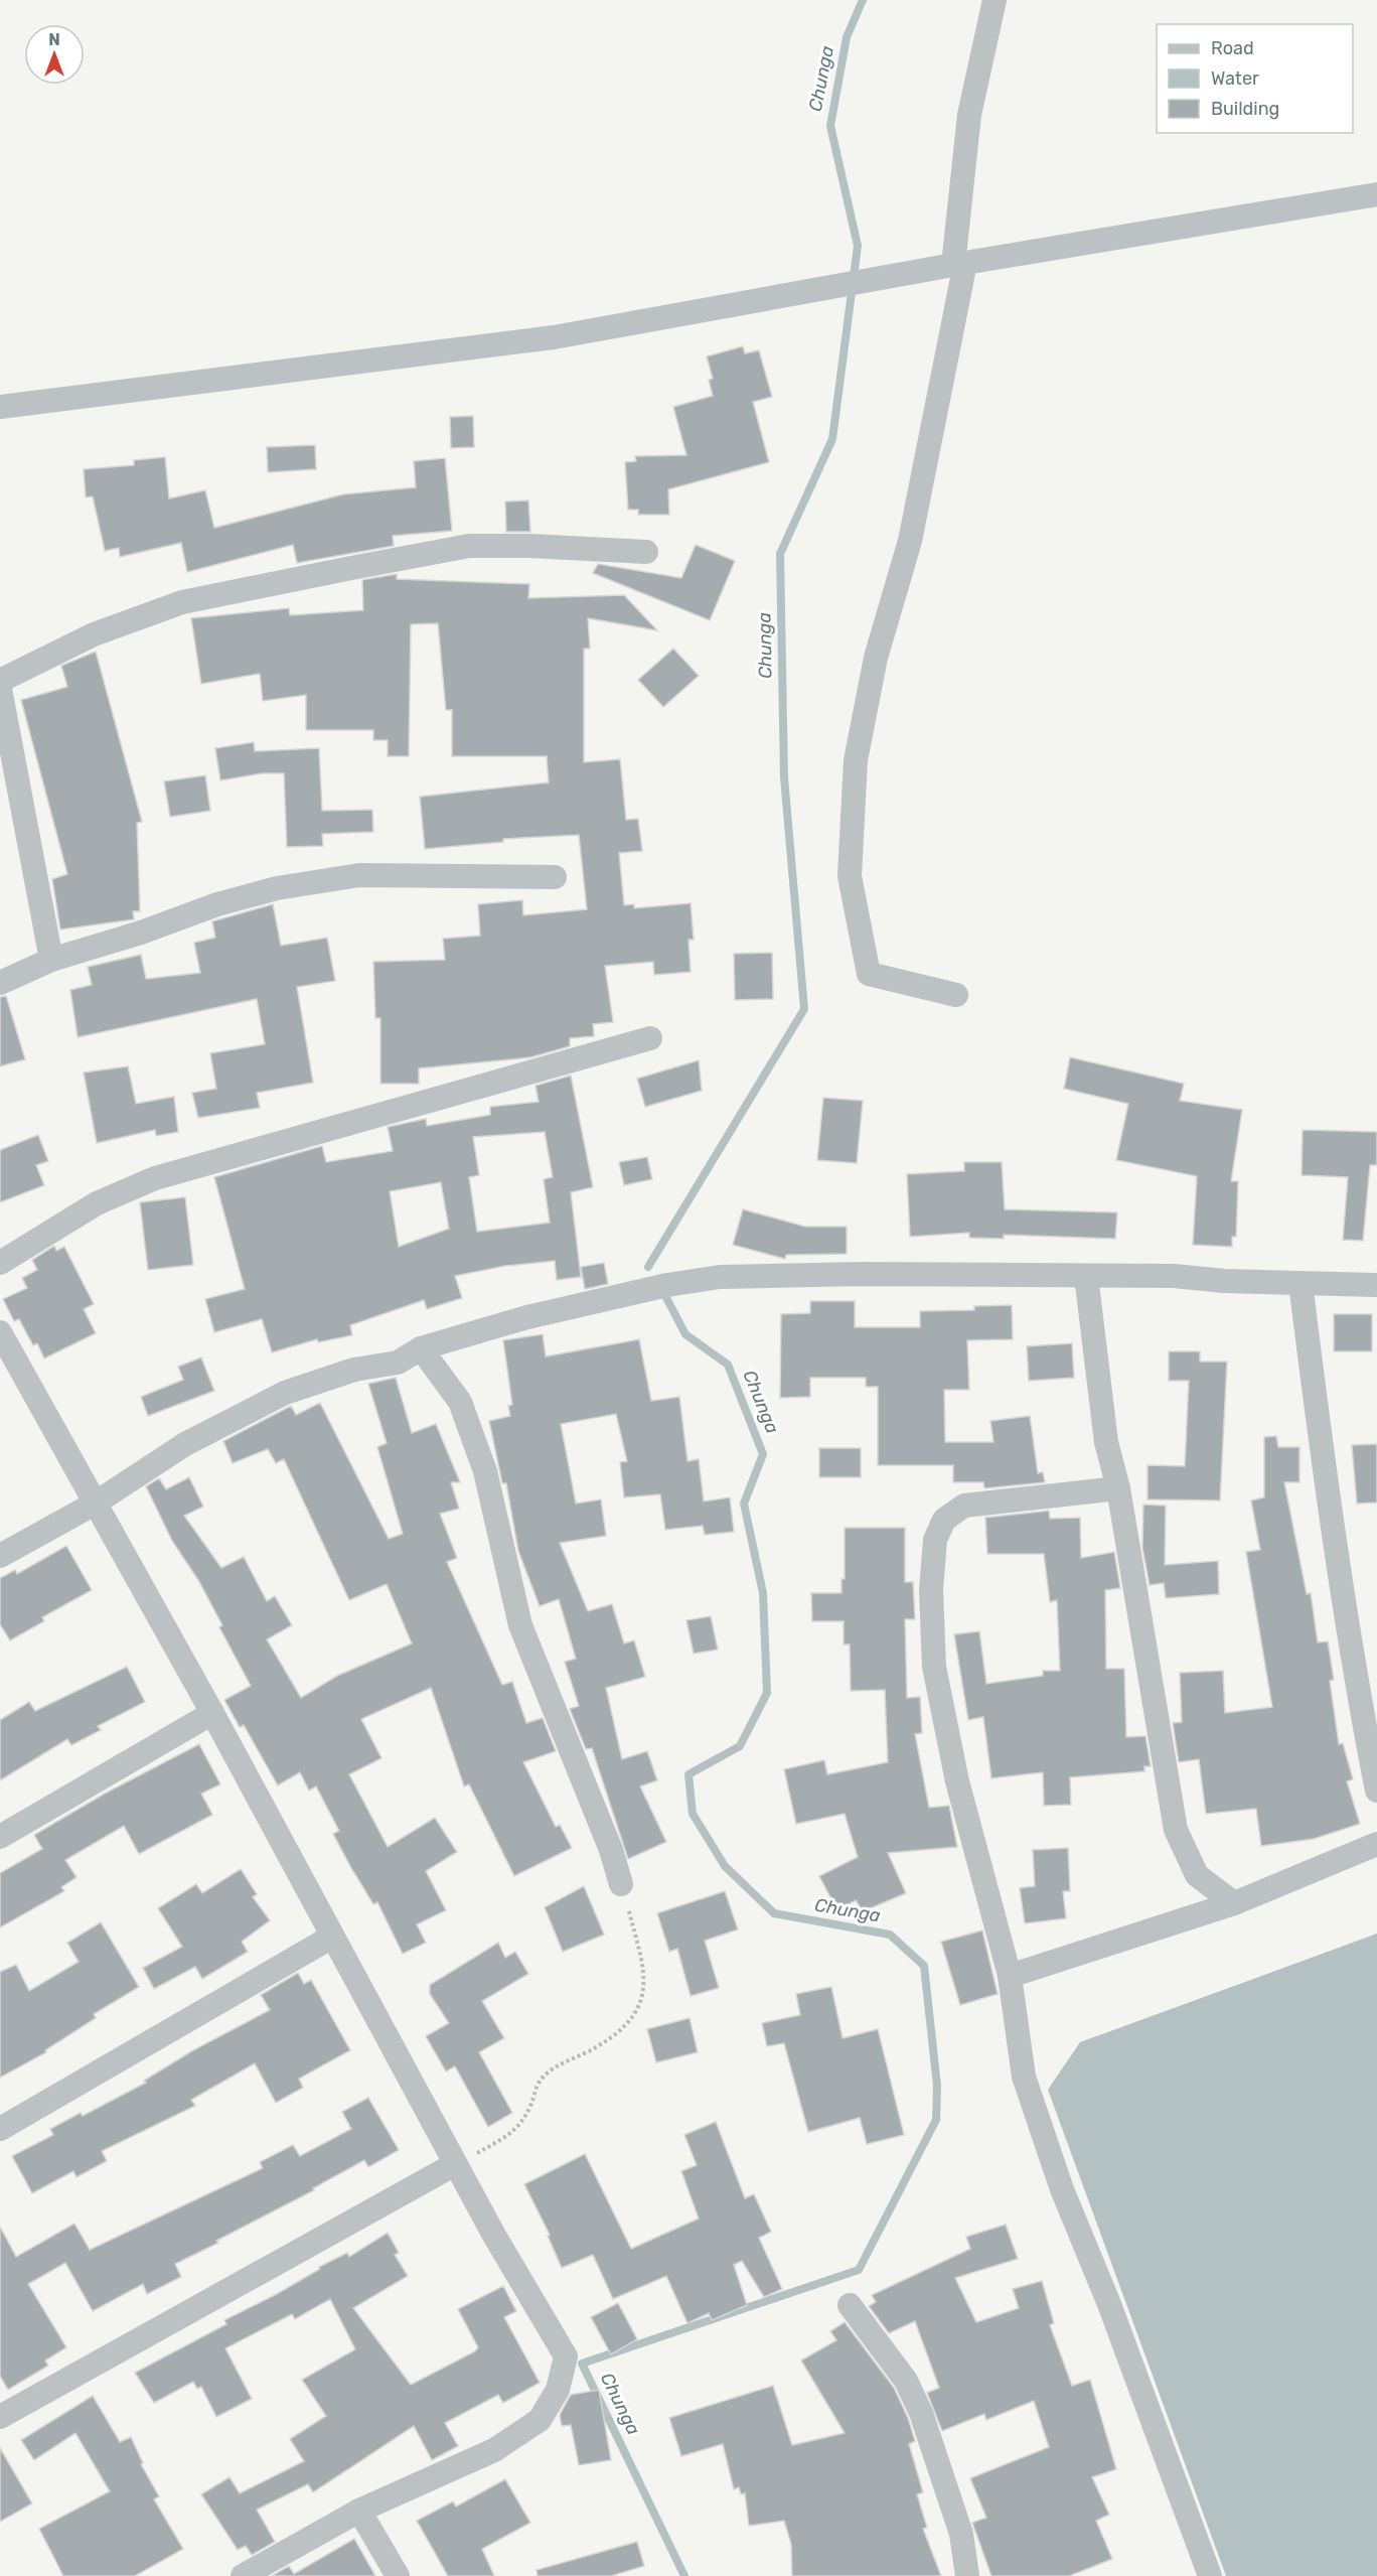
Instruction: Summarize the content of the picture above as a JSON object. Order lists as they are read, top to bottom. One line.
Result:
{"water":["Chunga"],"legend":["Road","Water","Building"],"north":"top"}
